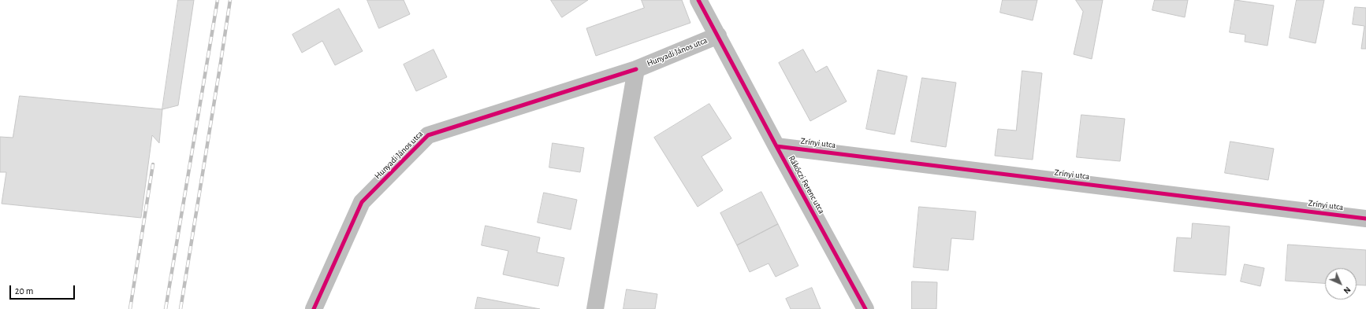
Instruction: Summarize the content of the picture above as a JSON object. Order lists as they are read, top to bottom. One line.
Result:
{"streets":{"street":["Hunyadi János utca","Zrínyi utca","Rákóczi Ferenc utca"]},"crossings":[["Hunyadi János utca","Rákóczi Ferenc utca"],["Zrínyi utca","Rákóczi Ferenc utca"]],"scale_bar":"20 m","north":"bottom right"}
